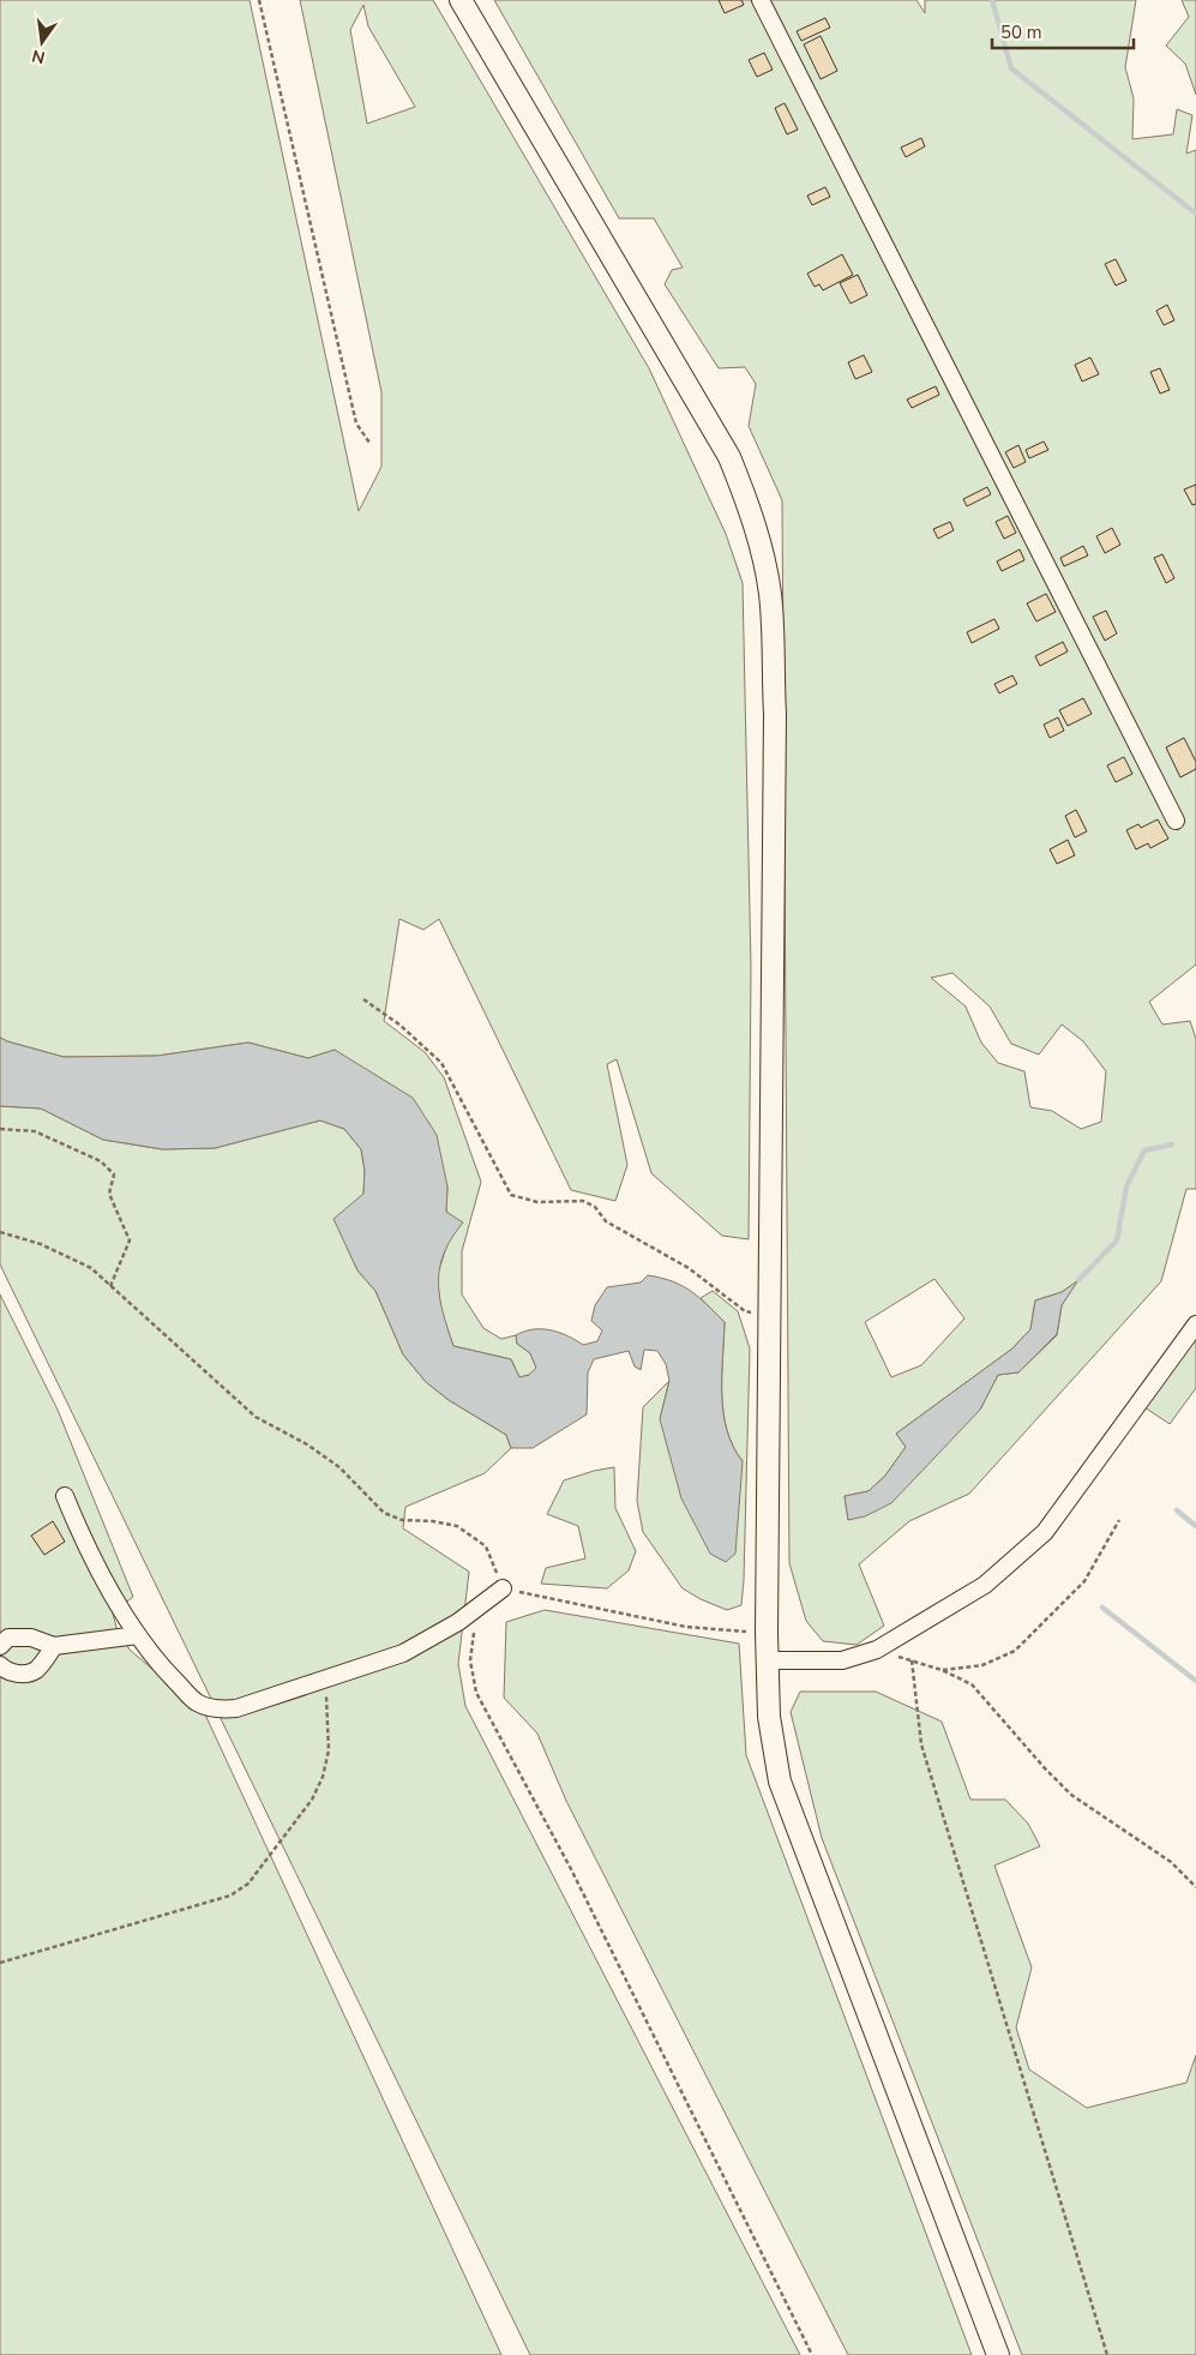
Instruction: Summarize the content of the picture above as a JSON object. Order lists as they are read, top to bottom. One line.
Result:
{"scale_bar":"50 m","north":"bottom"}
